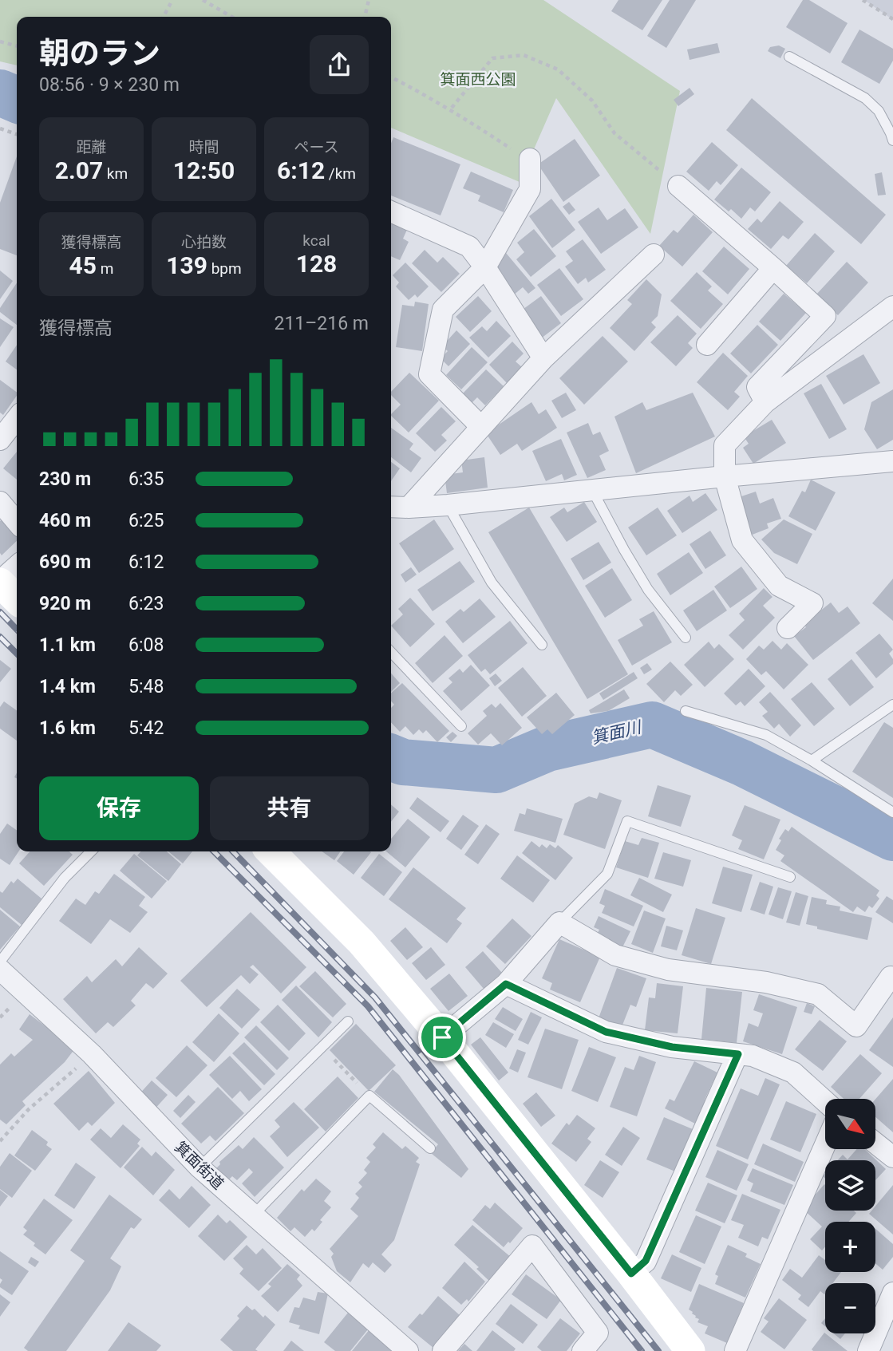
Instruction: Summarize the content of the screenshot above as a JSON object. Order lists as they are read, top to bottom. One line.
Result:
{"streets":{"street":["箕面街道"]},"water":["箕面川"],"parks":["箕面西公園"],"north":"bottom right","page":{"heading":["朝のラン","08:56 · 9 × 230 m"],"stats":[["距離","2.07 km"],["時間","12:50"],["ペース","6:12 /km"],["獲得標高","45 m"],["心拍数","139 bpm"],["kcal","128"]],"chart":["獲得標高","211–216 m"],"list":[{"name":"230 m","note":"6:35"},{"name":"460 m","note":"6:25"},{"name":"690 m","note":"6:12"},{"name":"920 m","note":"6:23"},{"name":"1.1 km","note":"6:08"},{"name":"1.4 km","note":"5:48"},{"name":"1.6 km","note":"5:42"}],"buttons":["保存","共有"],"map_buttons":["+","−"]}}
